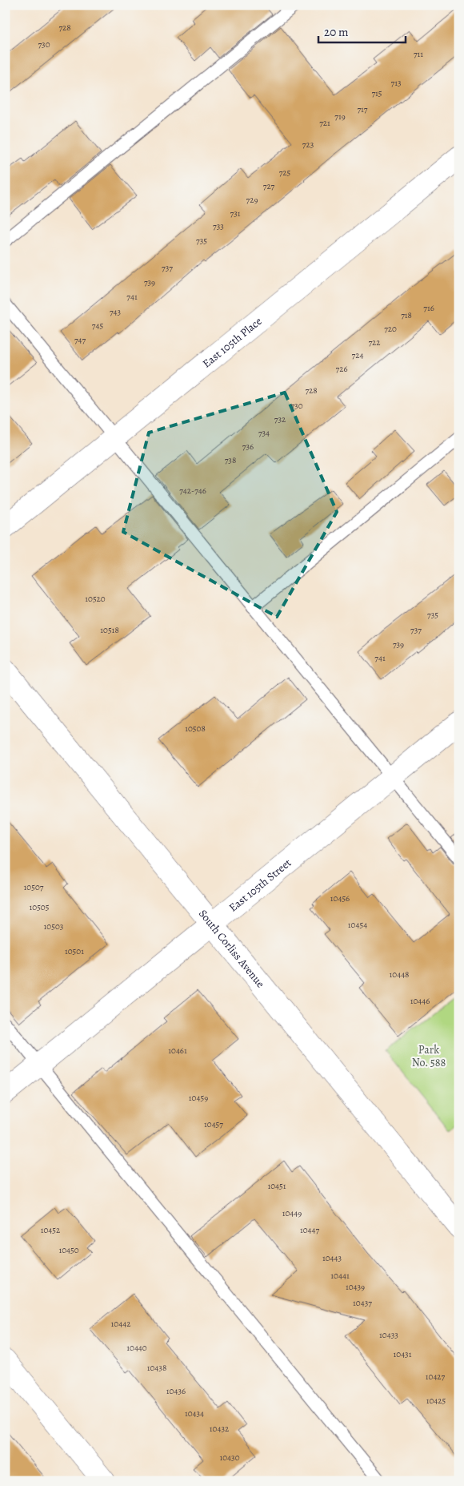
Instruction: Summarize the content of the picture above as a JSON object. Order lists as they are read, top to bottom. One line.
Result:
{"streets":{"street":["East 105th Place","East 105th Street","South Corliss Avenue"]},"crossings":[["East 105th Street","South Corliss Avenue"]],"parks":["Park No. 588"],"house_numbers":["728","730","711","713","715","717","719","721","723","725","727","729","731","733","735","737","739","741","716","743","718","745","720","747","722","724","726","728","730","732","734","736","738","742-746","10520","735","10518","737","739","741","10508","10507","10456","10505","10454","10503","10501","10448","10446","10461","10459","10457","10451","10449","10452","10447","10450","10443","10441","10439","10437","10442","10433","10440","10431","10438","10427","10436","10425","10434","10432","10430"],"scale_bar":"20 m"}
